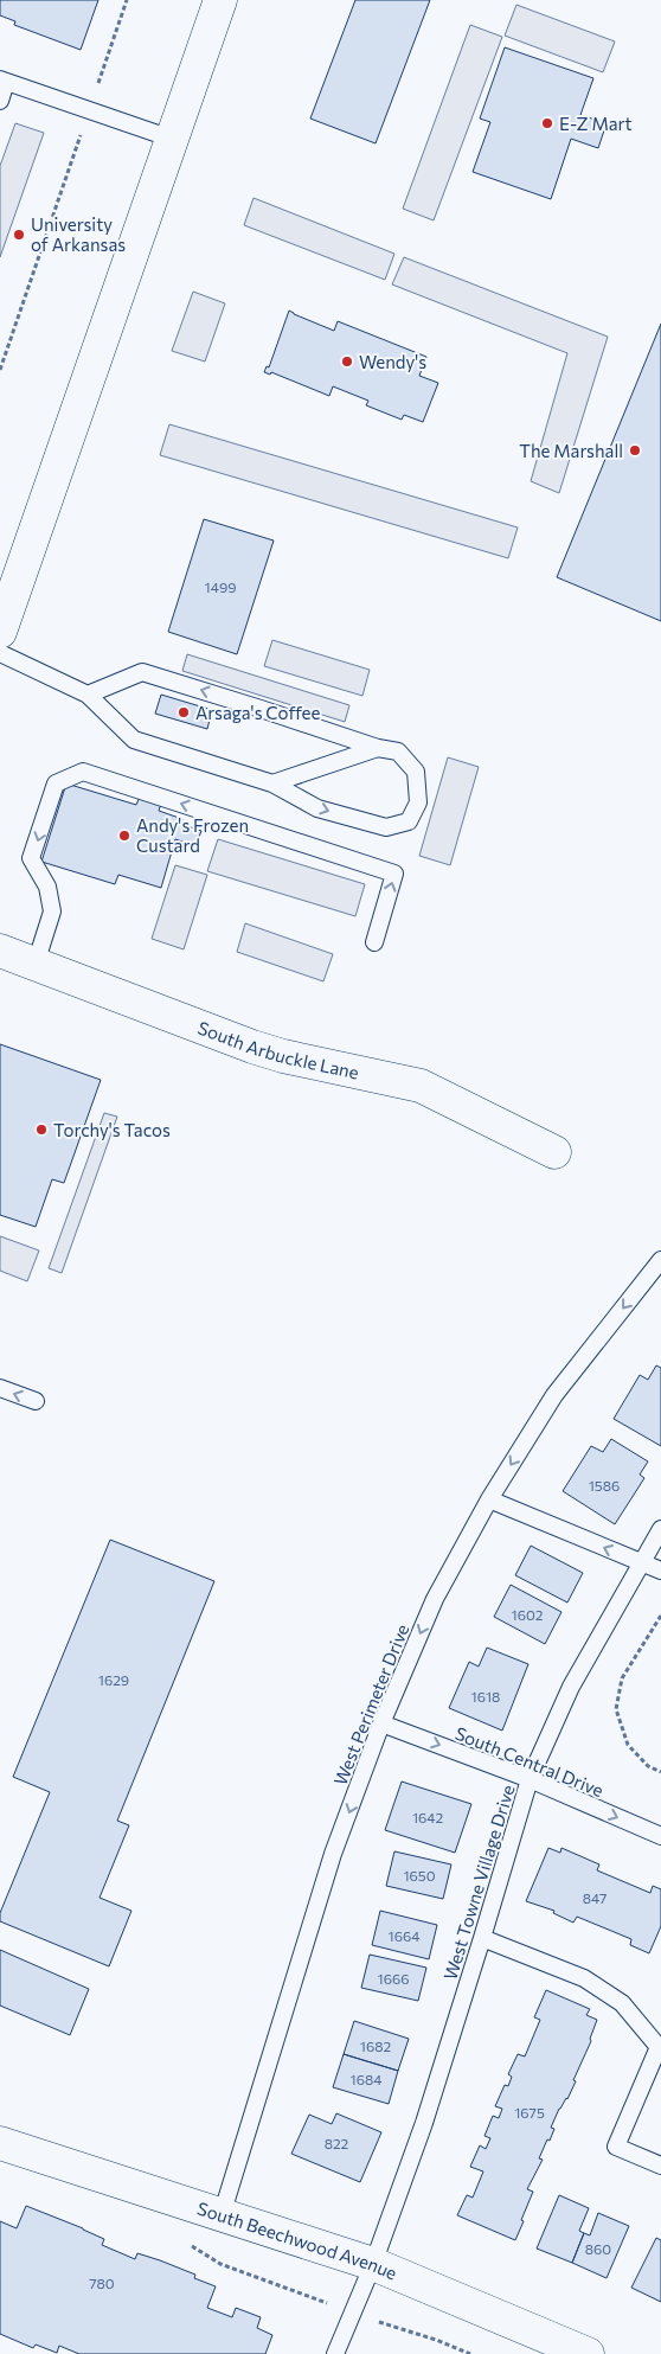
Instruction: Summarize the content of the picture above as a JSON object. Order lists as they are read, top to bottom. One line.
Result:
{"streets":{"street":["South Arbuckle Lane","South Beechwood Avenue"],"lane":["West Perimeter Drive","South Central Drive","West Towne Village Drive"]},"crossings":[["West Perimeter Drive","South Central Drive"],["West Perimeter Drive","South Beechwood Avenue"],["South Central Drive","West Towne Village Drive"],["West Towne Village Drive","South Beechwood Avenue"]],"one_way":["West Perimeter Drive","South Central Drive"],"places":["E-Z Mart","University of Arkansas","Wendy's","The Marshall","Arsaga's Coffee","Andy's Frozen Custard","Torchy's Tacos"],"house_numbers":["1499","1586","1602","1629","1618","1642","1650","847","1664","1666","1682","1684","1675","822","860","780"]}
